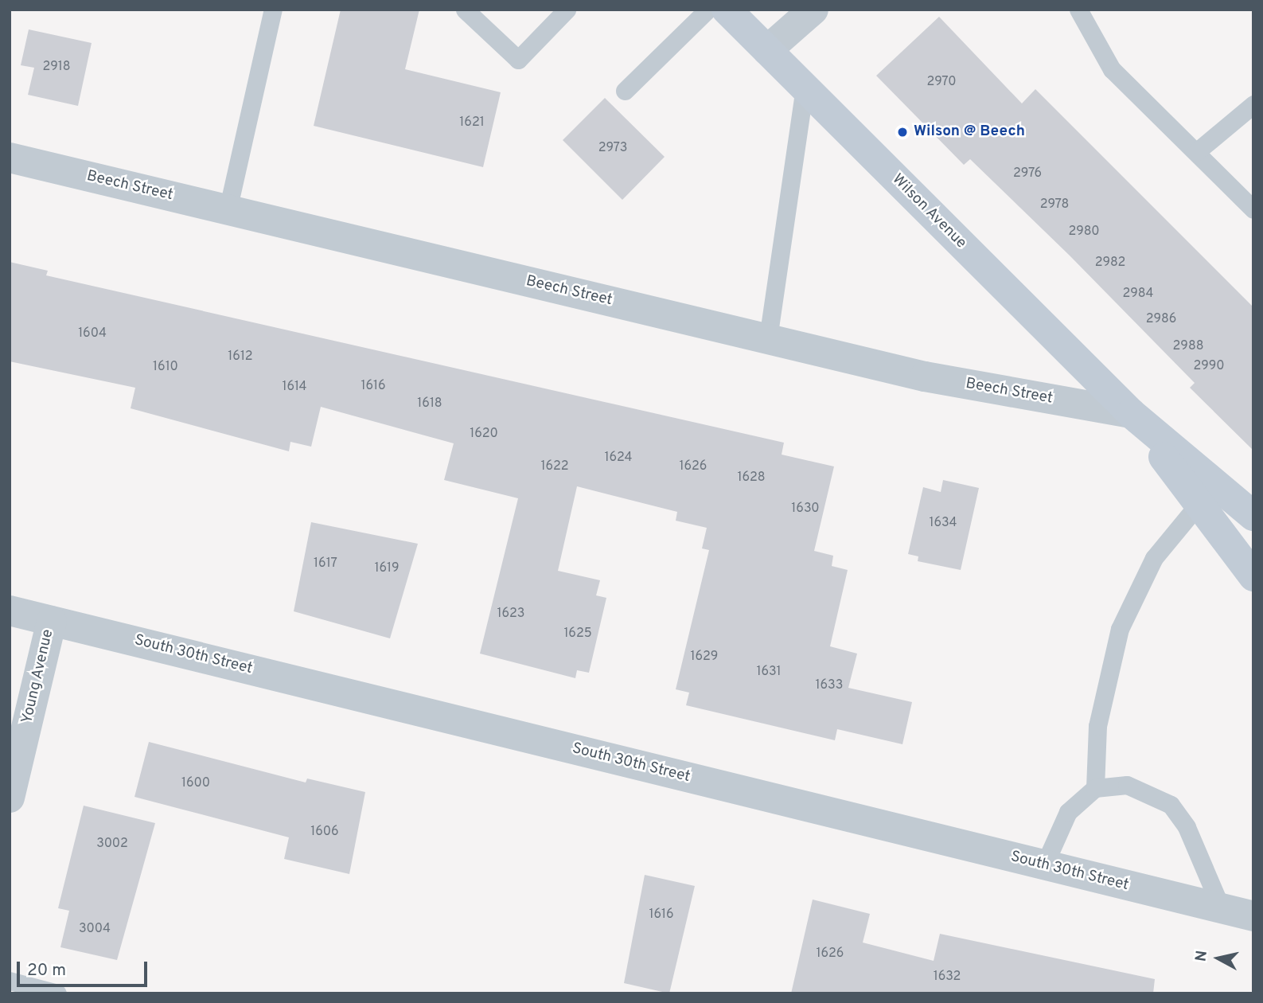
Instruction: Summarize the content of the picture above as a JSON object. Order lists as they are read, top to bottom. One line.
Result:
{"streets":{"street":["Beech Street","Wilson Avenue","South 30th Street","Young Avenue"]},"crossings":[["Beech Street","Wilson Avenue"],["South 30th Street","Young Avenue"]],"places":["Wilson @ Beech"],"house_numbers":["2918","2970","1621","2973","2976","2978","2980","2982","2984","2986","1604","2988","1612","2990","1610","1616","1614","1618","1620","1624","1622","1626","1628","1630","1634","1617","1619","1623","1625","1629","1631","1633","1600","1606","3002","1616","3004","1626","1632"],"scale_bar":"20 m","north":"left"}
